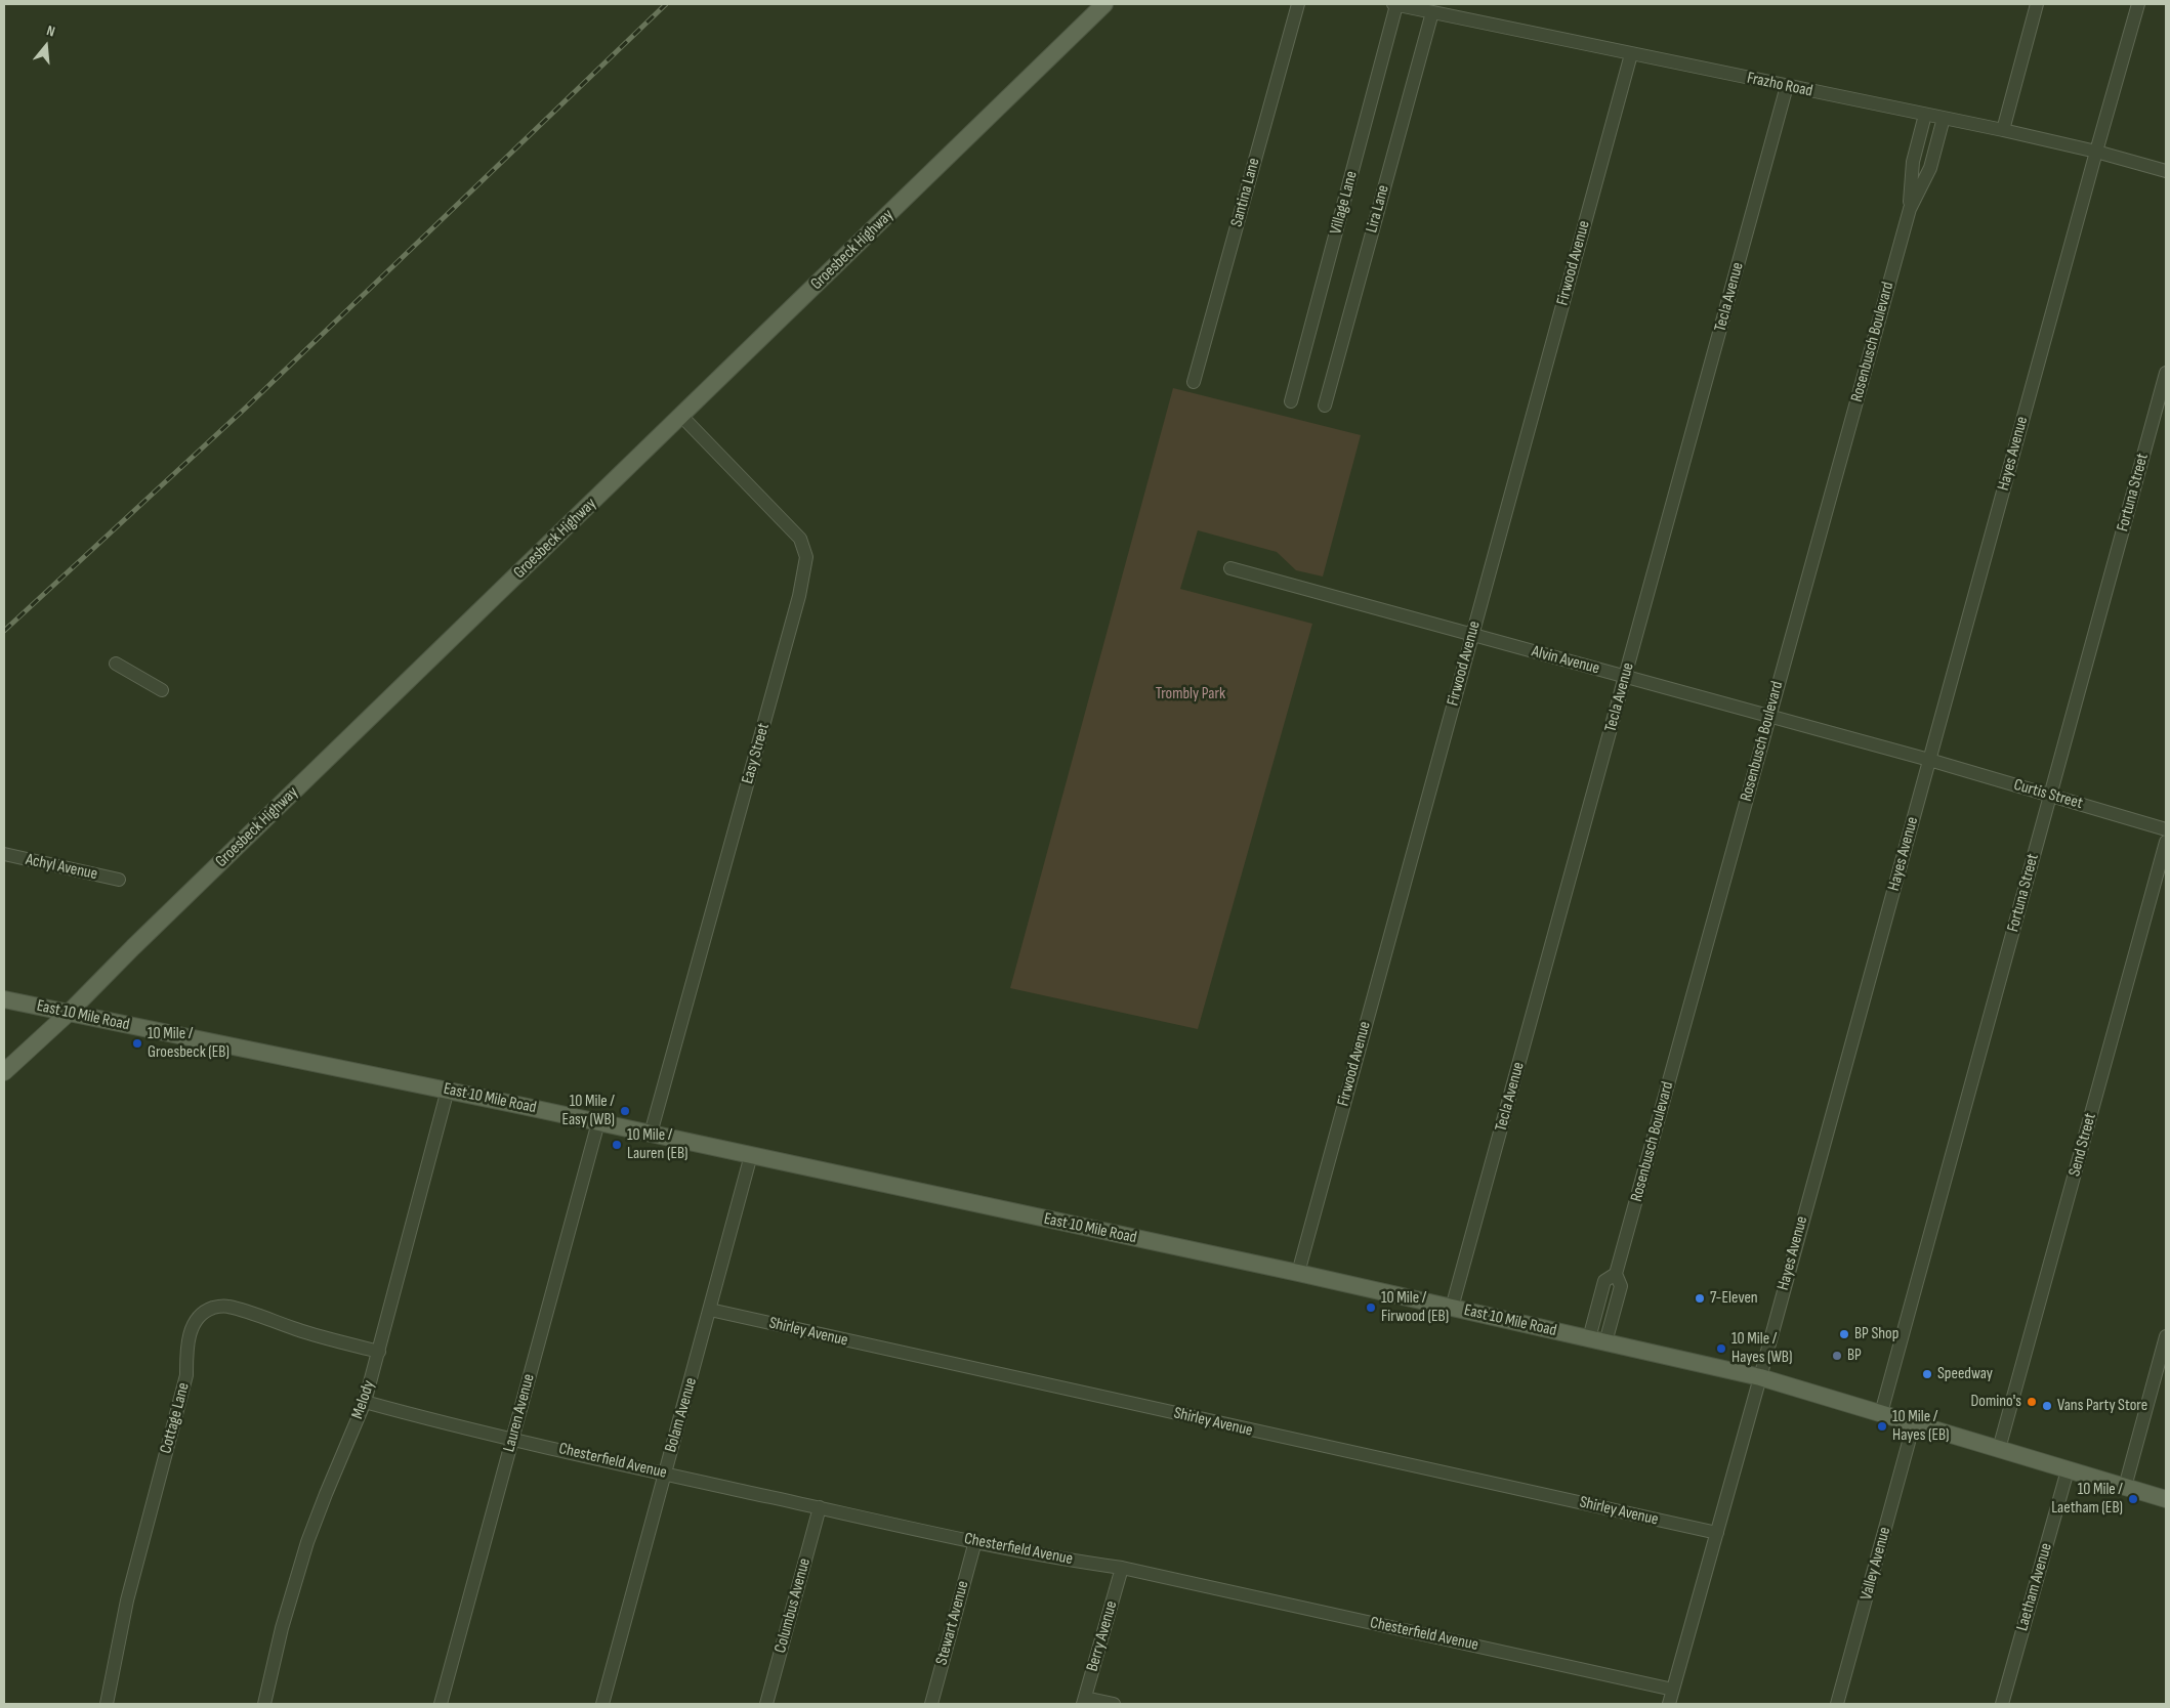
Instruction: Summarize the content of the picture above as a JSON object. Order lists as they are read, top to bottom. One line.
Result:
{"streets":{"main road":["Groesbeck Highway","East 10 Mile Road"],"street":["Frazho Road","Santina Lane","Village Lane","Lira Lane","Firwood Avenue","Tecla Avenue","Rosenbusch Boulevard","Hayes Avenue","Fortuna Street","Alvin Avenue","Easy Street","Curtis Street","Achyl Avenue","Send Street","Shirley Avenue","Melody","Lauren Avenue","Bolam Avenue","Cottage Lane","Chesterfield Avenue","Valley Avenue","Laetham Avenue","Columbus Avenue","Stewart Avenue","Berry Avenue"]},"crossings":[["Frazho Road","Village Lane"],["Frazho Road","Lira Lane"],["Frazho Road","Firwood Avenue"],["Frazho Road","Tecla Avenue"],["Frazho Road","Rosenbusch Boulevard"],["Frazho Road","Hayes Avenue"],["Groesbeck Highway","Easy Street"],["Groesbeck Highway","East 10 Mile Road"],["Firwood Avenue","Alvin Avenue"],["Firwood Avenue","East 10 Mile Road"],["Tecla Avenue","Alvin Avenue"],["Tecla Avenue","East 10 Mile Road"],["Rosenbusch Boulevard","Alvin Avenue"],["Rosenbusch Boulevard","East 10 Mile Road"],["Hayes Avenue","Alvin Avenue"],["Hayes Avenue","Curtis Street"],["Hayes Avenue","East 10 Mile Road"],["Hayes Avenue","Shirley Avenue"],["Hayes Avenue","Chesterfield Avenue"],["Fortuna Street","Curtis Street"],["Fortuna Street","East 10 Mile Road"],["Alvin Avenue","Curtis Street"],["Easy Street","East 10 Mile Road"],["East 10 Mile Road","Send Street"],["East 10 Mile Road","Melody"],["East 10 Mile Road","Lauren Avenue"],["East 10 Mile Road","Bolam Avenue"],["East 10 Mile Road","Valley Avenue"],["East 10 Mile Road","Laetham Avenue"],["Shirley Avenue","Bolam Avenue"],["Melody","Cottage Lane"],["Melody","Chesterfield Avenue"],["Lauren Avenue","Chesterfield Avenue"],["Bolam Avenue","Chesterfield Avenue"],["Chesterfield Avenue","Columbus Avenue"],["Chesterfield Avenue","Stewart Avenue"],["Chesterfield Avenue","Berry Avenue"]],"parks":["Trombly Park"],"places":["10 Mile / Groesbeck (EB)","10 Mile / Easy (WB)","10 Mile / Lauren (EB)","7-Eleven","10 Mile / Firwood (EB)","BP Shop","10 Mile / Hayes (WB)","BP","Speedway","Domino's","Vans Party Store","10 Mile / Hayes (EB)","10 Mile / Laetham (EB)"],"north":"top"}
